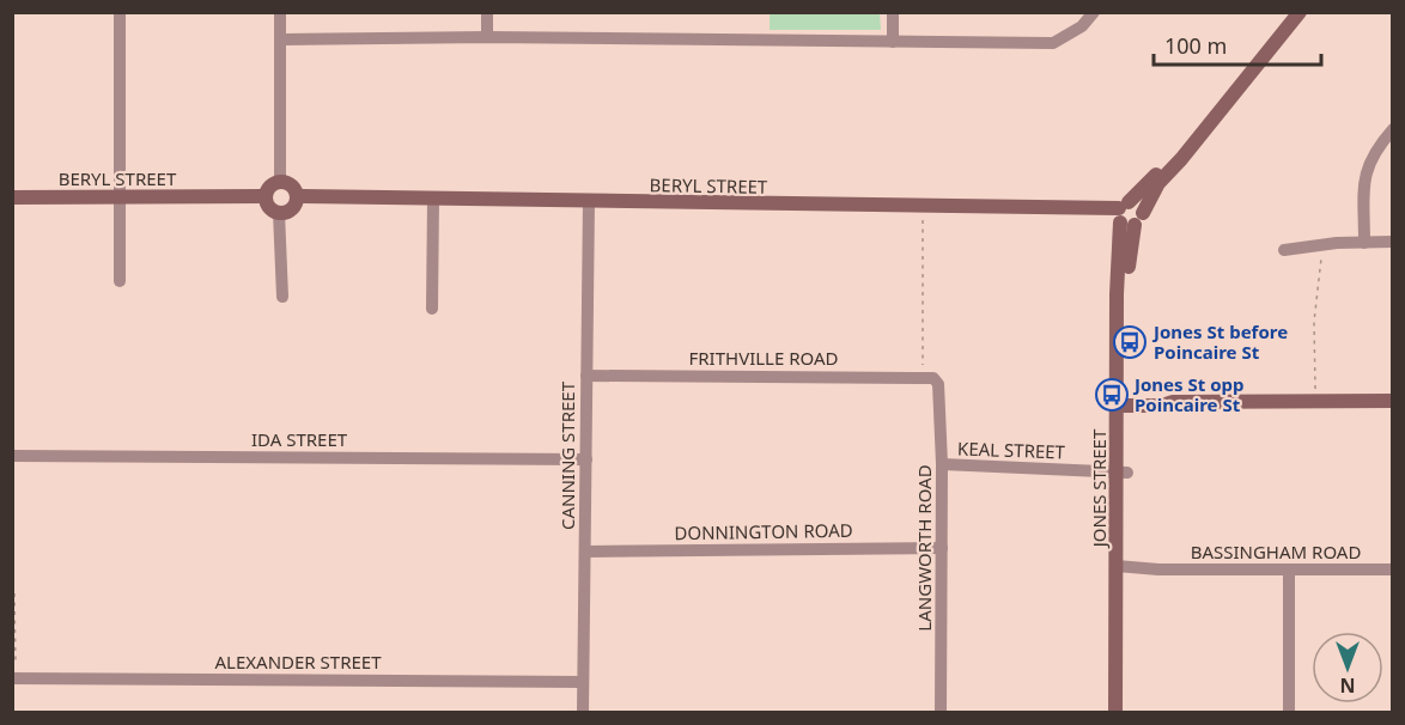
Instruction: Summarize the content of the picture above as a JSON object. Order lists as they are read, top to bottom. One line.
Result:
{"streets":{"street":["BERYL STREET","FRITHVILLE ROAD","IDA STREET","KEAL STREET","CANNING STREET","JONES STREET","DONNINGTON ROAD","LANGWORTH ROAD","BASSINGHAM ROAD","ALEXANDER STREET"]},"crossings":[["BERYL STREET","CANNING STREET"],["BERYL STREET","JONES STREET"],["FRITHVILLE ROAD","CANNING STREET"],["FRITHVILLE ROAD","LANGWORTH ROAD"],["IDA STREET","CANNING STREET"],["KEAL STREET","JONES STREET"],["KEAL STREET","LANGWORTH ROAD"],["CANNING STREET","DONNINGTON ROAD"],["CANNING STREET","ALEXANDER STREET"],["JONES STREET","BASSINGHAM ROAD"],["DONNINGTON ROAD","LANGWORTH ROAD"]],"places":{"bus stop":["Jones St before Poincaire St","Jones St opp Poincaire St"]},"scale_bar":"100 m","north":"bottom"}
